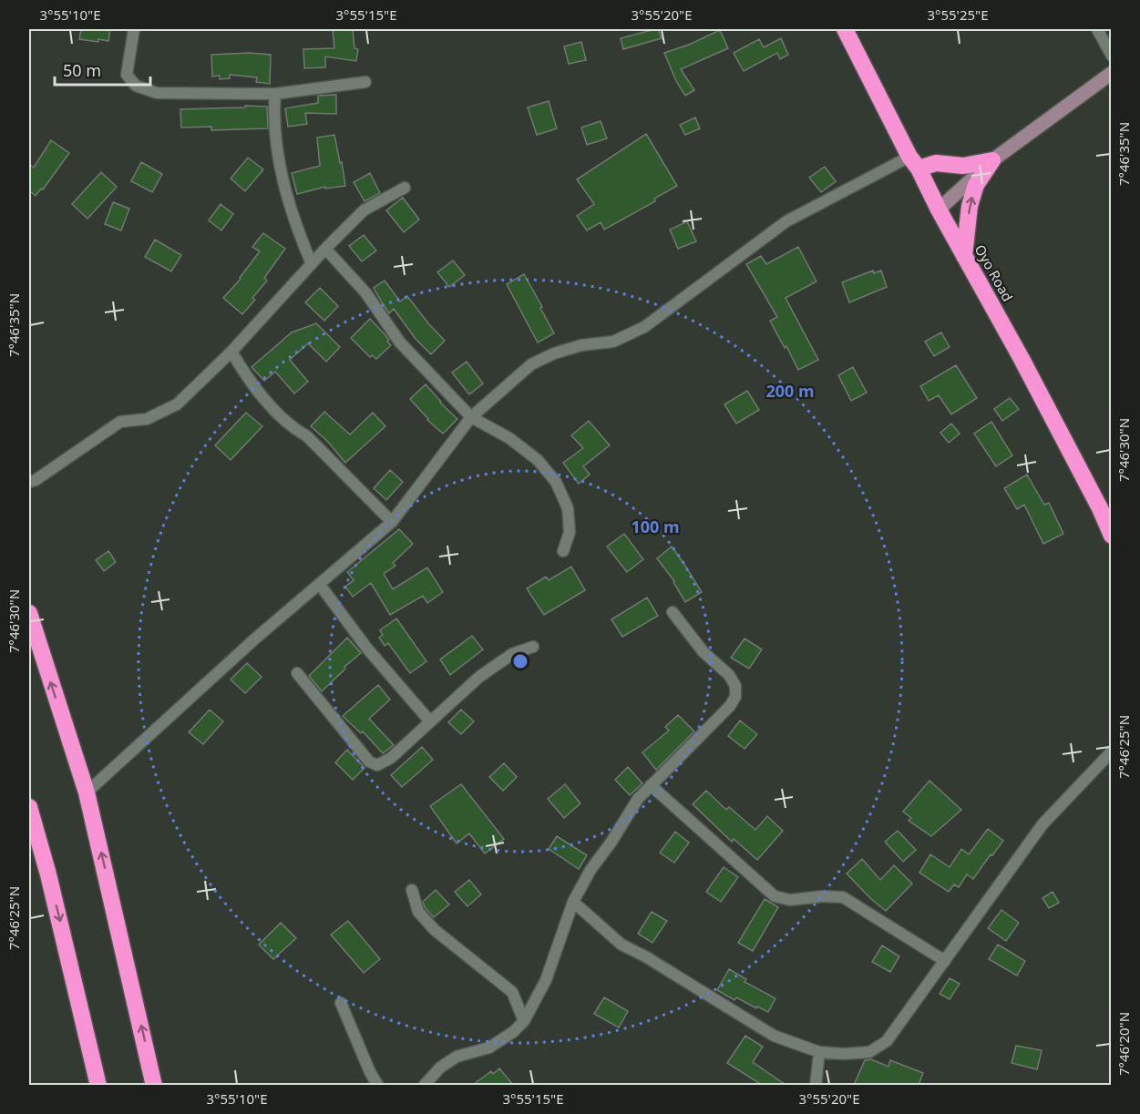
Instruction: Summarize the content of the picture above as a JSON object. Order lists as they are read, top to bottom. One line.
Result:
{"streets":{"highway":["Oyo Road"]},"scale_bar":"50 m","coordinates":["3°55'10\"E","3°55'15\"E","3°55'20\"E","3°55'25\"E","7°46'35\"N","7°46'30\"N","7°46'25\"N","7°46'20\"N"],"rings":["200 m","100 m"]}
